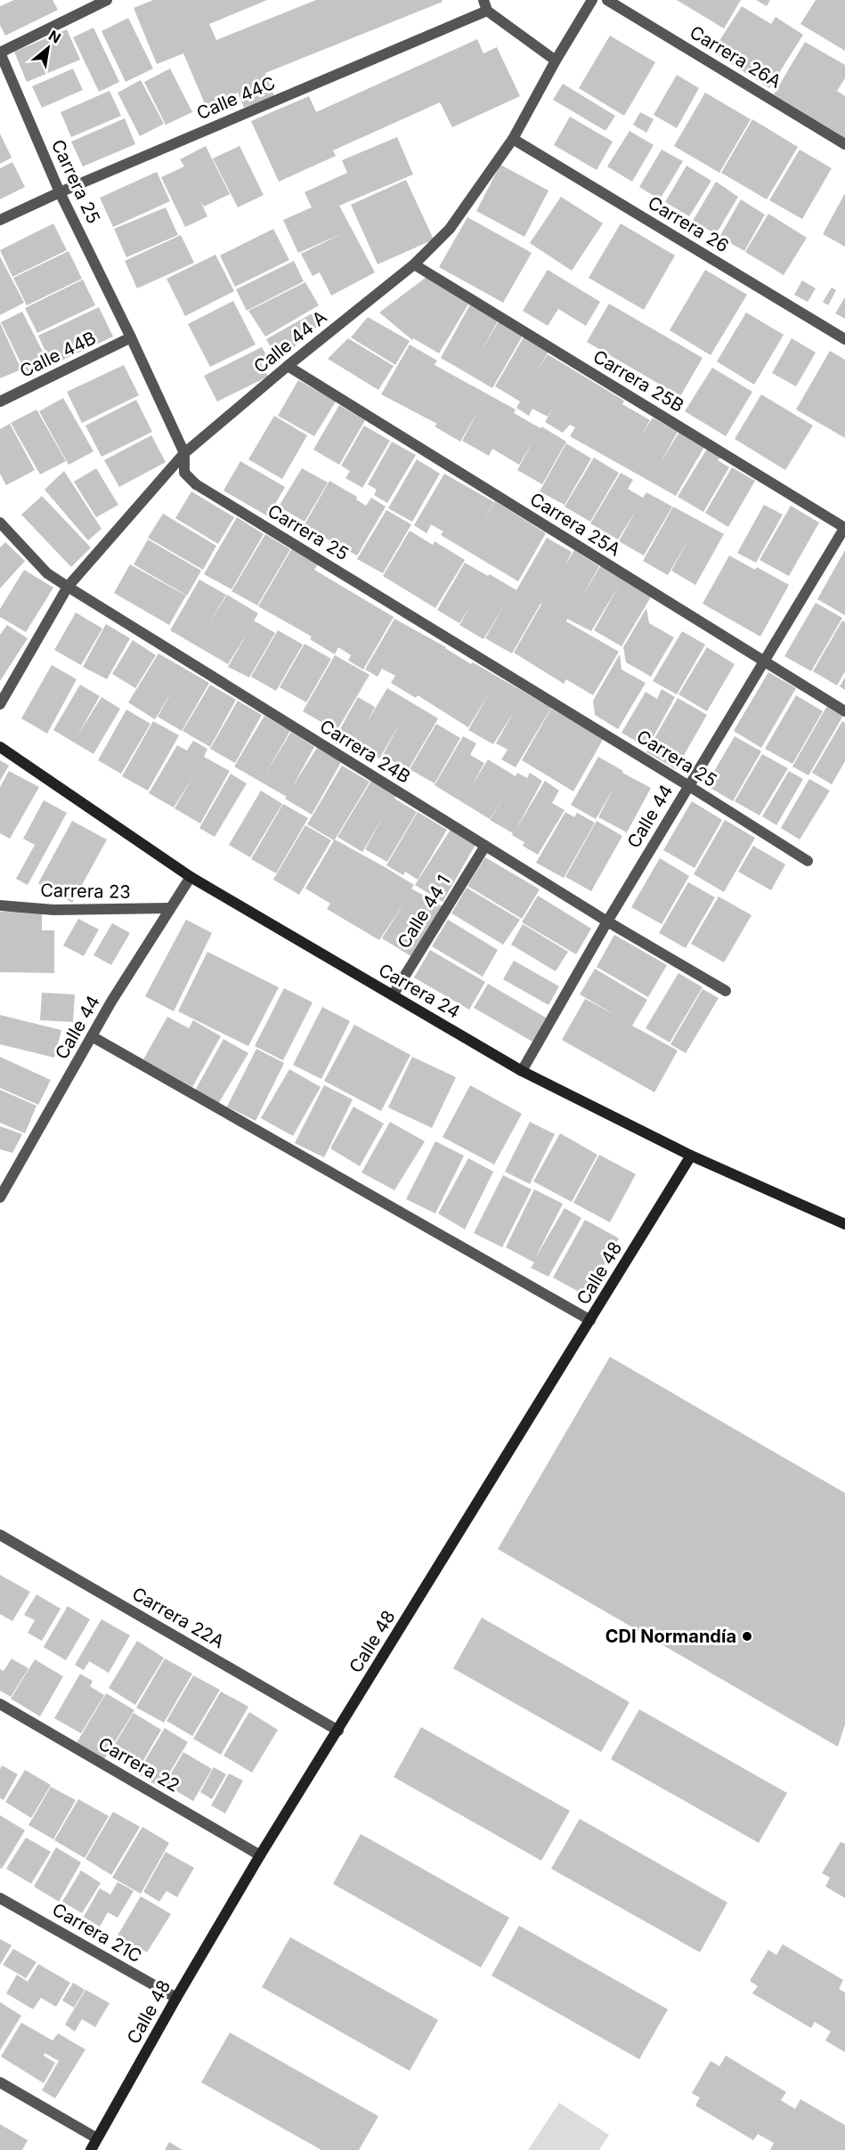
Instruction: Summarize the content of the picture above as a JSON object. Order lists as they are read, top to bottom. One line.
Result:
{"streets":{"street":["Carrera 26A","Calle 44C","Carrera 25","Carrera 26","Calle 44 A","Calle 44B","Carrera 25B","Carrera 25A","Carrera 24B","Calle 44","Carrera 23","Calle 44 1","Carrera 24","Calle 48","Carrera 22A","Carrera 22","Carrera 21C"]},"crossings":[["Calle 44C","Carrera 25"],["Carrera 25","Calle 44 A"],["Carrera 25","Calle 44B"],["Carrera 25","Calle 44"],["Carrera 26","Calle 44 A"],["Calle 44 A","Carrera 25B"],["Calle 44 A","Carrera 25A"],["Calle 44 A","Carrera 24B"],["Carrera 25B","Calle 44"],["Carrera 25A","Calle 44"],["Carrera 24B","Calle 44"],["Carrera 24B","Calle 44 1"],["Calle 44","Carrera 23"],["Calle 44","Carrera 24"],["Calle 44 1","Carrera 24"],["Carrera 24","Calle 48"],["Calle 48","Carrera 22A"],["Calle 48","Carrera 22"],["Calle 48","Carrera 21C"]],"places":["CDI Normandía"],"north":"top right"}
